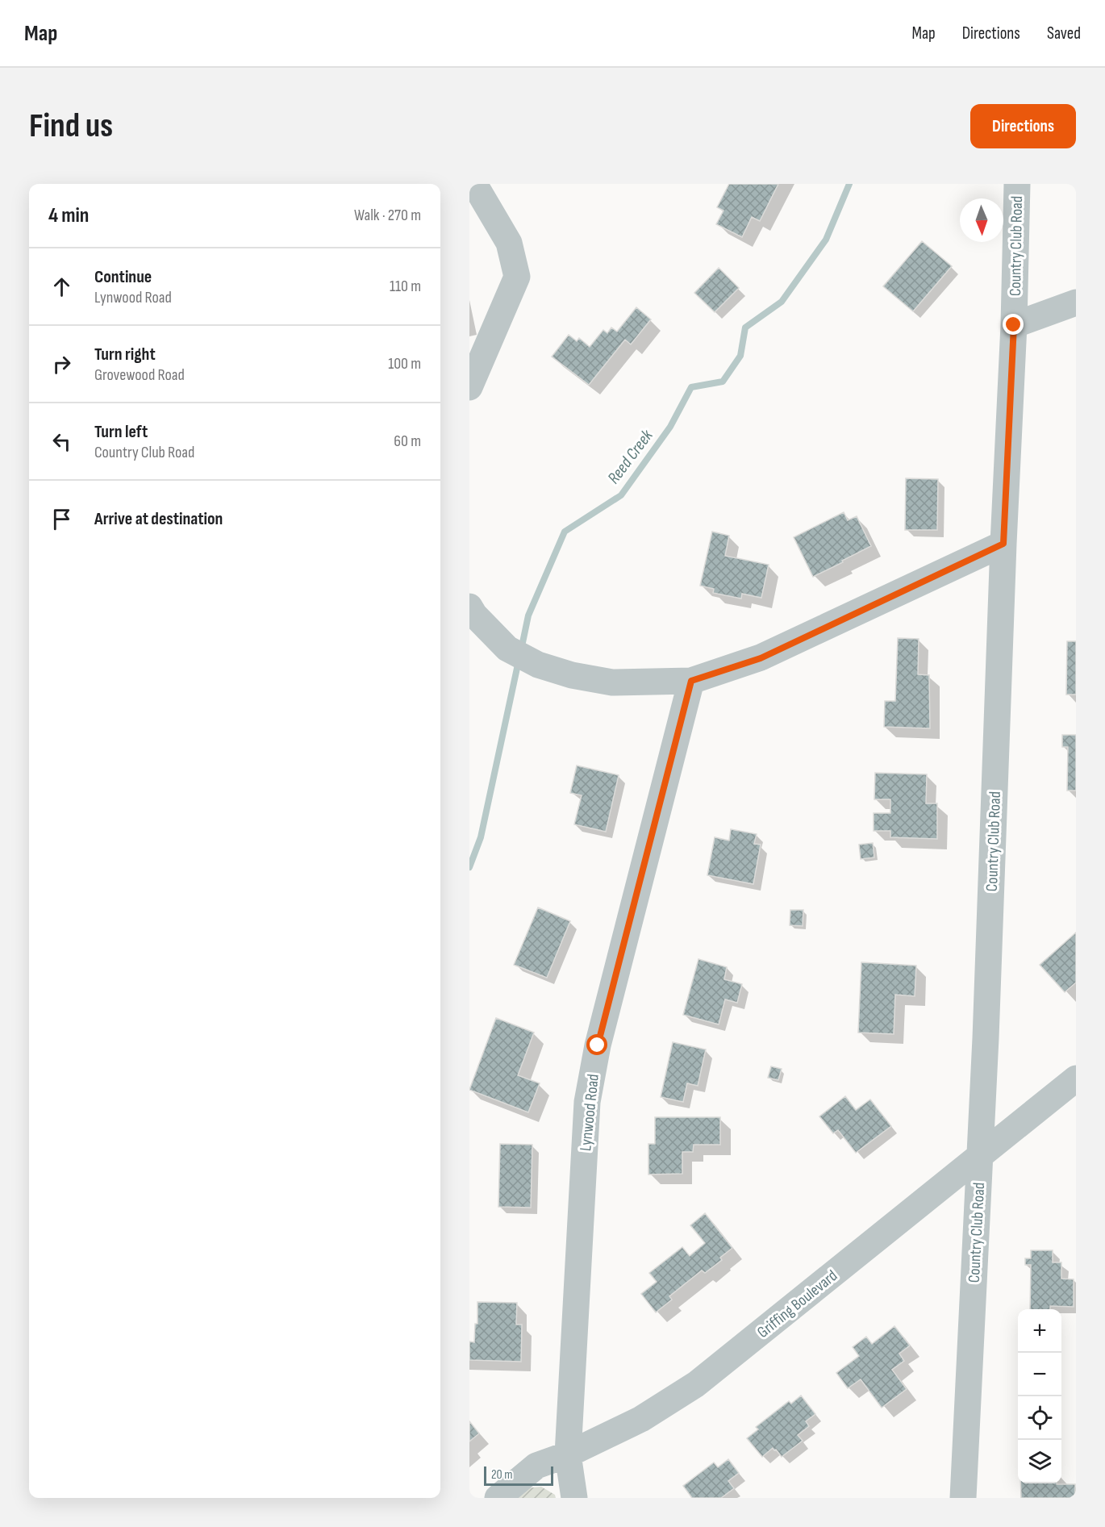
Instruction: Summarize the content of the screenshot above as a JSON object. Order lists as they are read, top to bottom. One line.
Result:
{"streets":{"street":["Country Club Road","Lynwood Road","Griffing Boulevard"]},"crossings":[["Country Club Road","Griffing Boulevard"],["Lynwood Road","Griffing Boulevard"]],"water":["Reed Creek"],"scale_bar":"20 m","north":"bottom","page":{"header":"Map","nav":["Map","Directions","Saved"],"buttons":"Directions","title":"Find us","heading":["4 min","Walk · 270 m"],"list":[["Continue","Lynwood Road","110 m"],["Turn right","Grovewood Road","100 m"],["Turn left","Country Club Road","60 m"],"Arrive at destination"],"map_buttons":["+","−"],"scale":"20 m"}}
